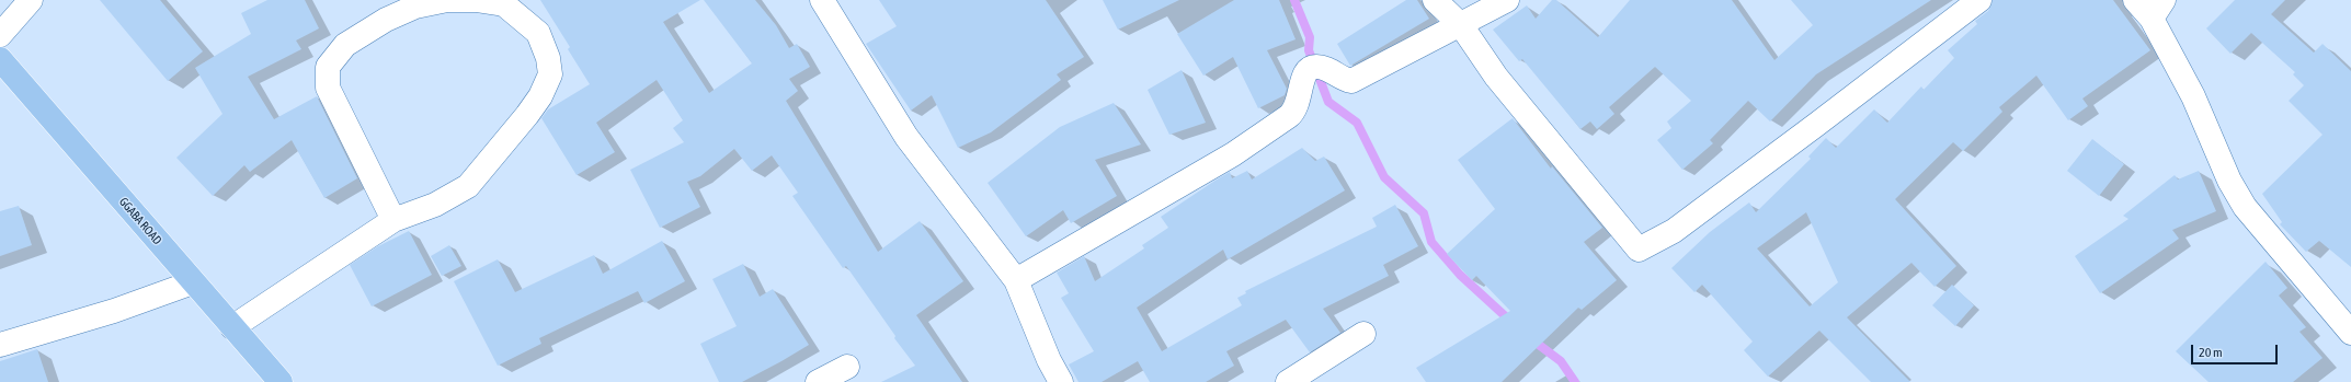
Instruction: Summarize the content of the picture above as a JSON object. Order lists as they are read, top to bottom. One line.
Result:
{"streets":{"main road":["GGABA ROAD"]},"scale_bar":"20 m"}
